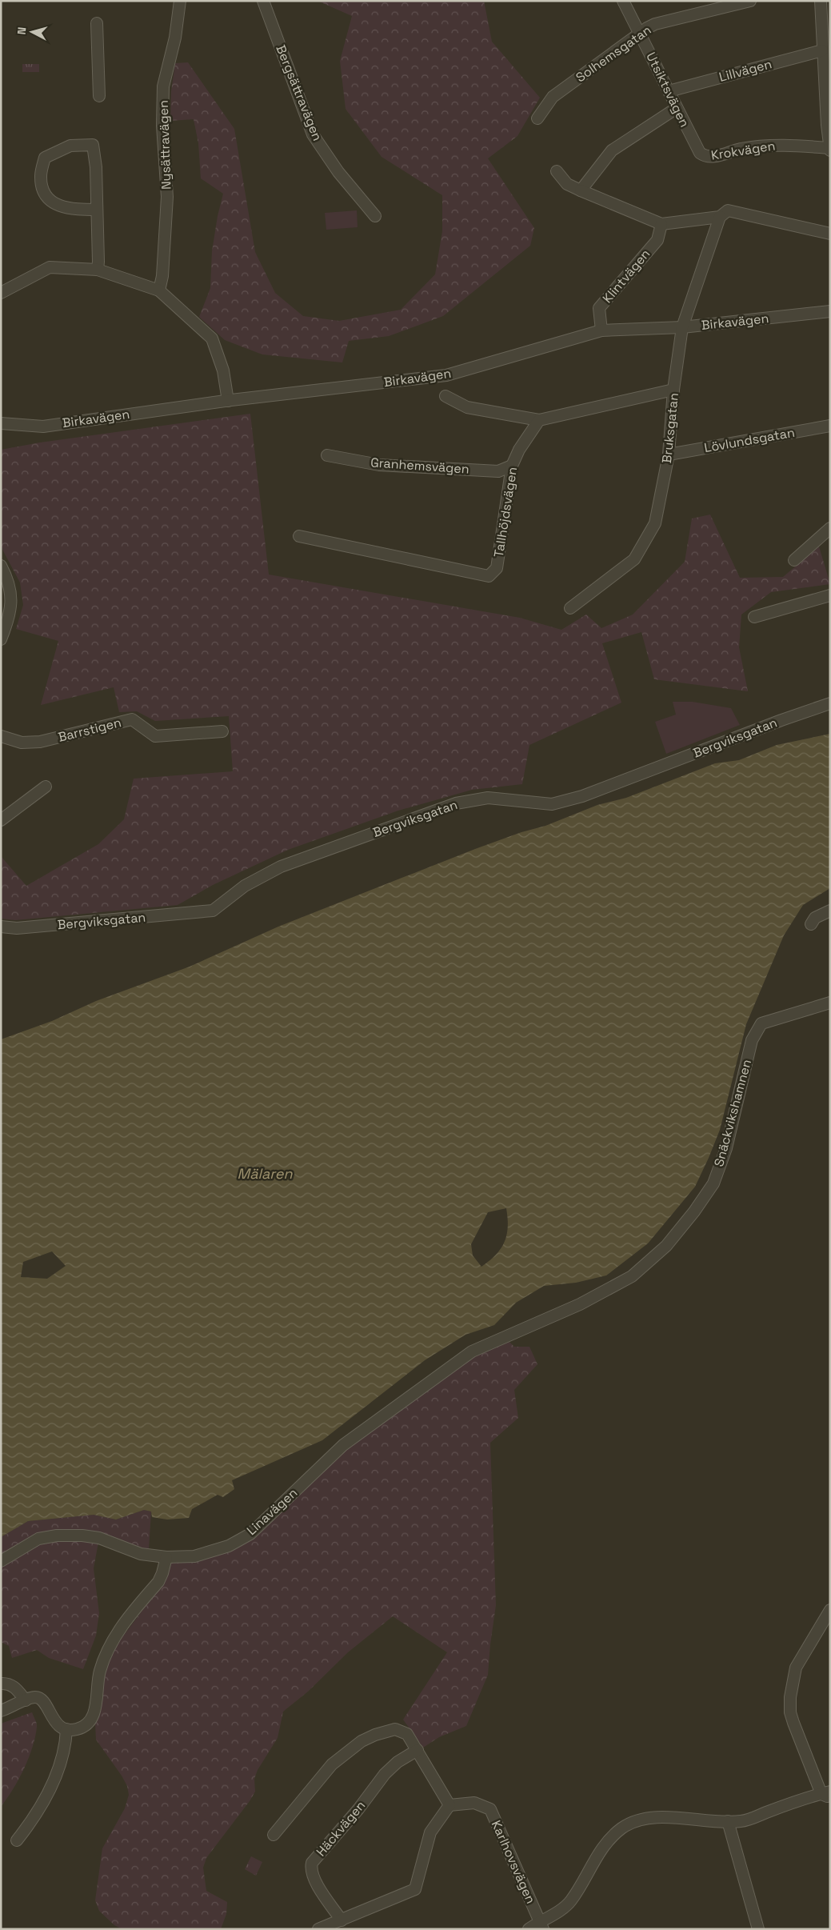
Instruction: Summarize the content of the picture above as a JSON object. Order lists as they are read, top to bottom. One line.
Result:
{"streets":{"street":["Solhemsgatan","Lillvägen","Utsiktsvägen","Bergsättravägen","Nysättravägen","Krokvägen","Klintvägen","Birkavägen","Bruksgatan","Lövlundsgatan","Granhemsvägen","Tallhöjdsvägen","Barrstigen","Bergviksgatan","Snäckvikshamnen","Linavägen","Häckvägen","Karlhovsvägen"]},"crossings":[["Solhemsgatan","Utsiktsvägen"],["Lillvägen","Utsiktsvägen"],["Utsiktsvägen","Krokvägen"],["Klintvägen","Birkavägen"],["Birkavägen","Bruksgatan"],["Bruksgatan","Lövlundsgatan"],["Granhemsvägen","Tallhöjdsvägen"],["Snäckvikshamnen","Linavägen"]],"water":["Mälaren"],"north":"left"}
